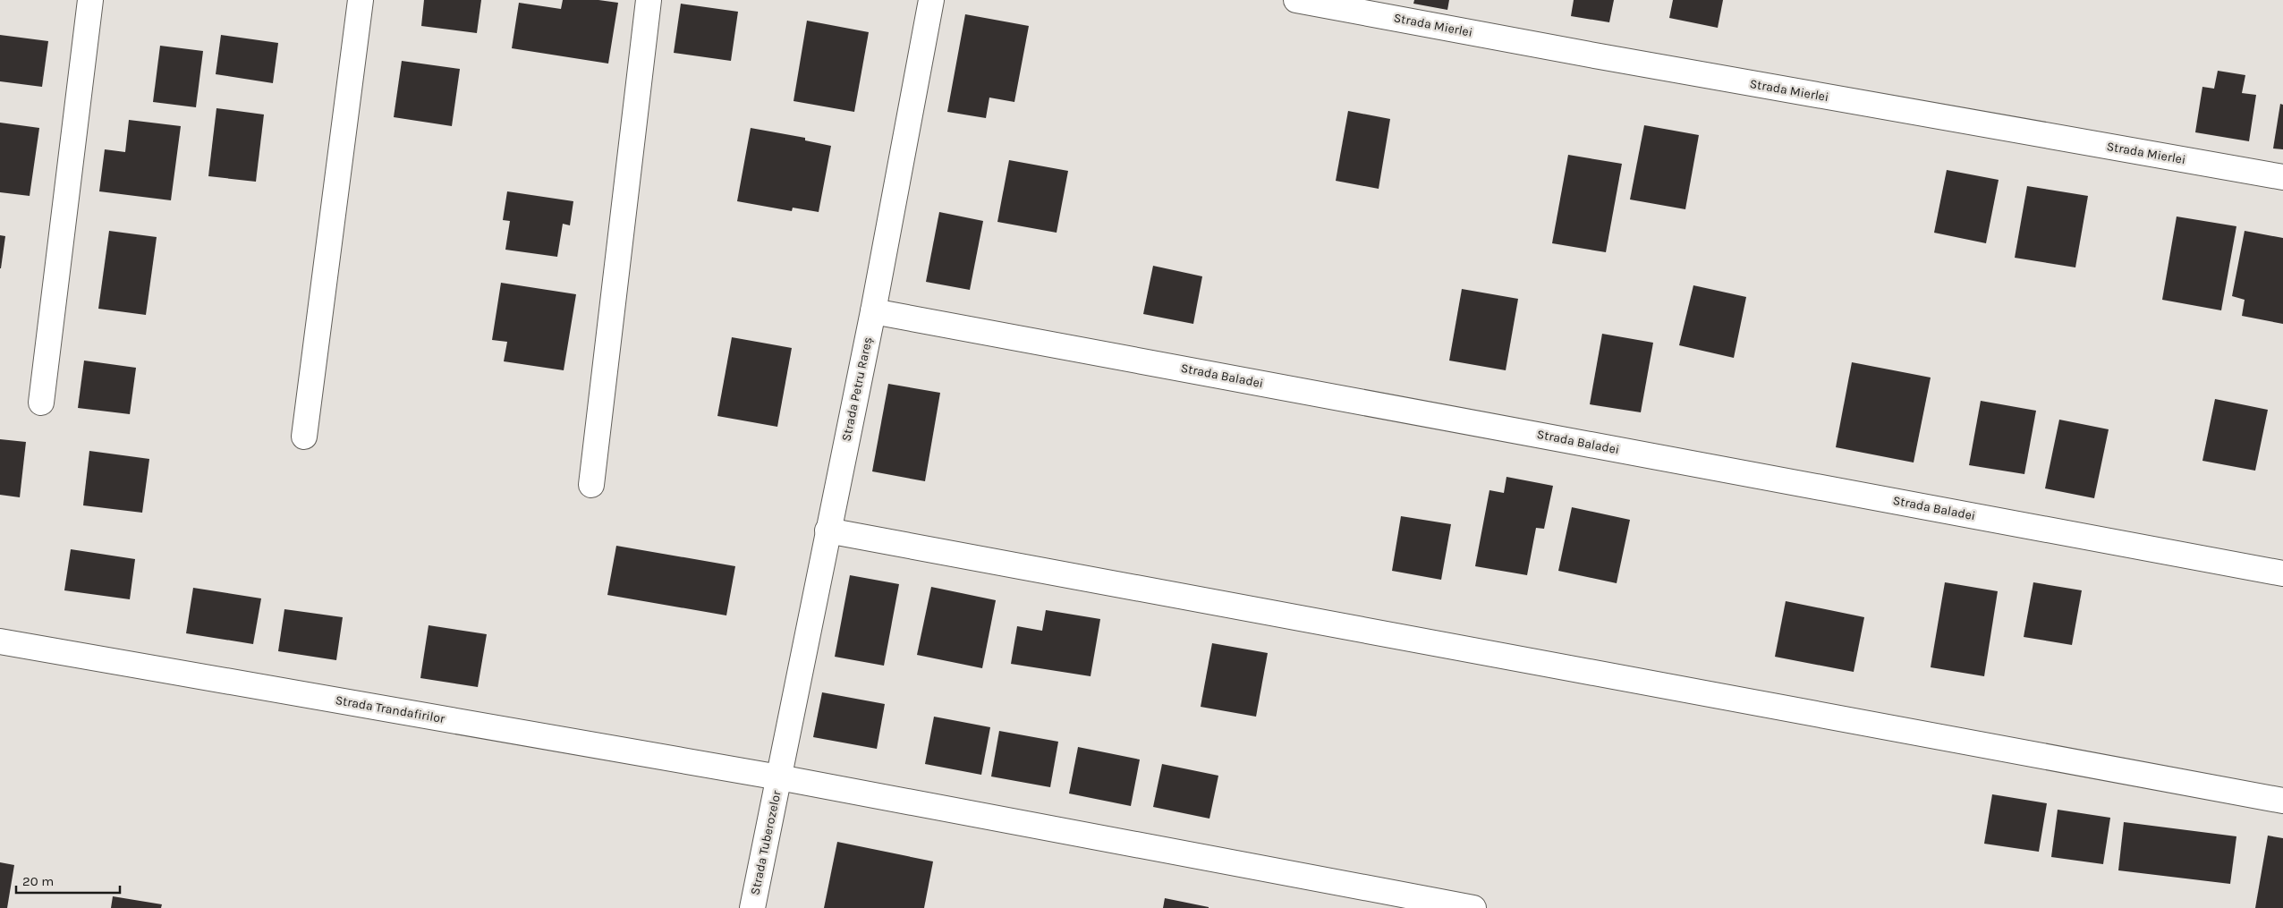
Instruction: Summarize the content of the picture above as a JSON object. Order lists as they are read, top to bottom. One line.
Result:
{"streets":{"street":["Strada Mierlei","Strada Baladei","Strada Petru Rareș","Strada Trandafirilor","Strada Tuberozelor"]},"crossings":[["Strada Baladei","Strada Petru Rareș"],["Strada Petru Rareș","Strada Trandafirilor"],["Strada Petru Rareș","Strada Tuberozelor"],["Strada Trandafirilor","Strada Tuberozelor"]],"scale_bar":"20 m"}
